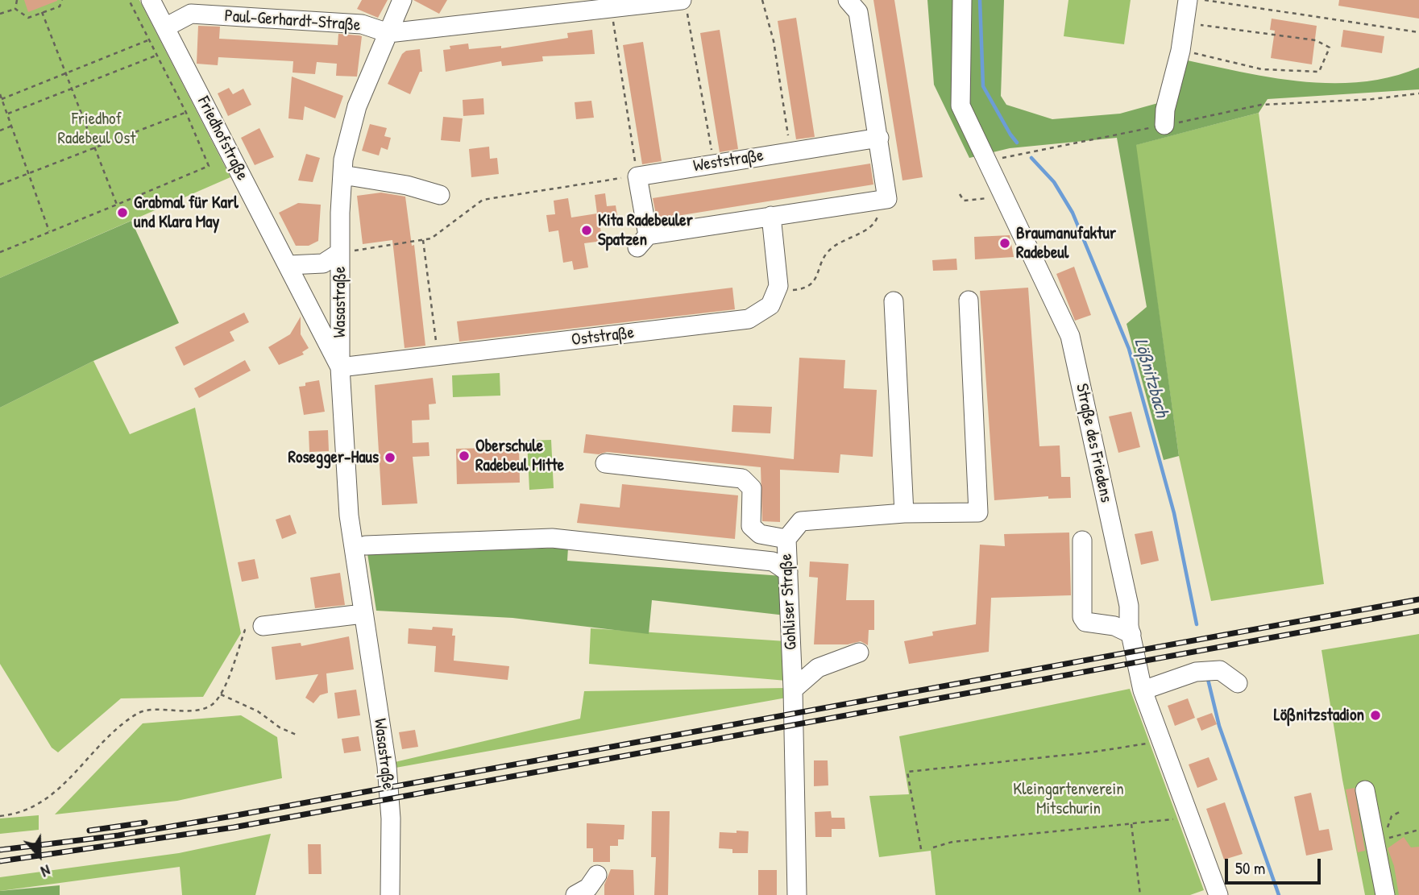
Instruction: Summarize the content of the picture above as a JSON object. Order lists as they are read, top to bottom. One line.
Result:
{"streets":{"street":["Paul-Gerhardt-Straße","Friedhofstraße","Weststraße","Wasastraße","Oststraße","Straße des Friedens","Gohliser Straße"]},"crossings":[["Paul-Gerhardt-Straße","Friedhofstraße"],["Paul-Gerhardt-Straße","Wasastraße"],["Friedhofstraße","Wasastraße"],["Friedhofstraße","Oststraße"],["Wasastraße","Oststraße"]],"water":["Lößnitzbach"],"parks":["Friedhof Radebeul Ost","Kleingartenverein Mitschurin"],"places":["Grabmal für Karl und Klara May","Kita Radebeuler Spatzen","Braumanufaktur Radebeul","Oberschule Radebeul Mitte","Rosegger-Haus","Lößnitzstadion"],"scale_bar":"50 m","north":"bottom"}
